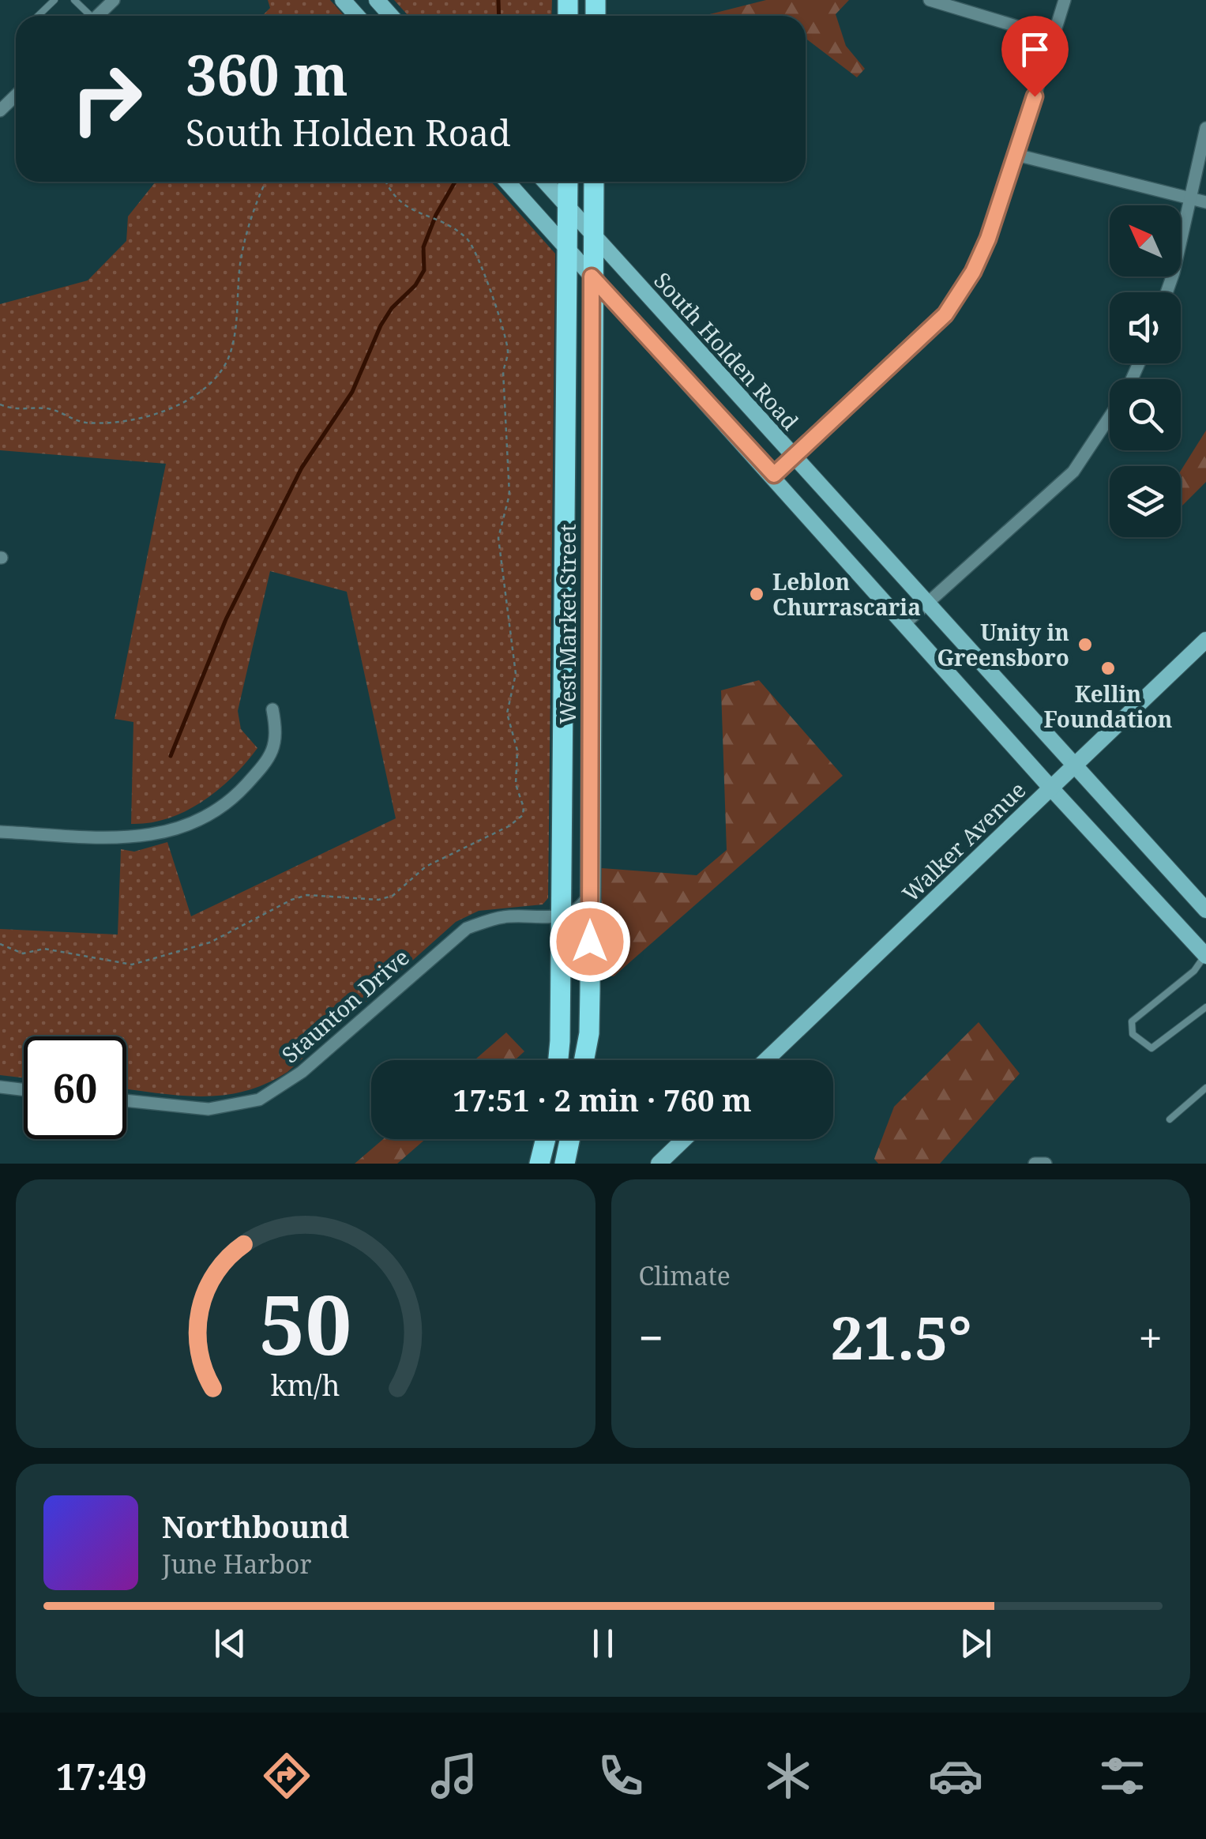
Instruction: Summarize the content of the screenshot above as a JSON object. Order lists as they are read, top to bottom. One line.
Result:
{"streets":{"main road":["South Holden Road","West Market Street","Walker Avenue"],"street":["Staunton Drive"]},"crossings":[["South Holden Road","West Market Street"],["South Holden Road","Walker Avenue"],["West Market Street","Staunton Drive"]],"places":["Leblon Churrascaria","Unity in Greensboro","Kellin Foundation"],"north":"top left","page":{"turn":["360 m","South Holden Road"],"limit":"60","trip":"17:51 · 2 min · 760 m","tile":"Climate","heat":["−","21.5°","+"],"song":["Northbound","June Harbor"],"tabs":"17:49","gauge":["50","km/h"]}}
